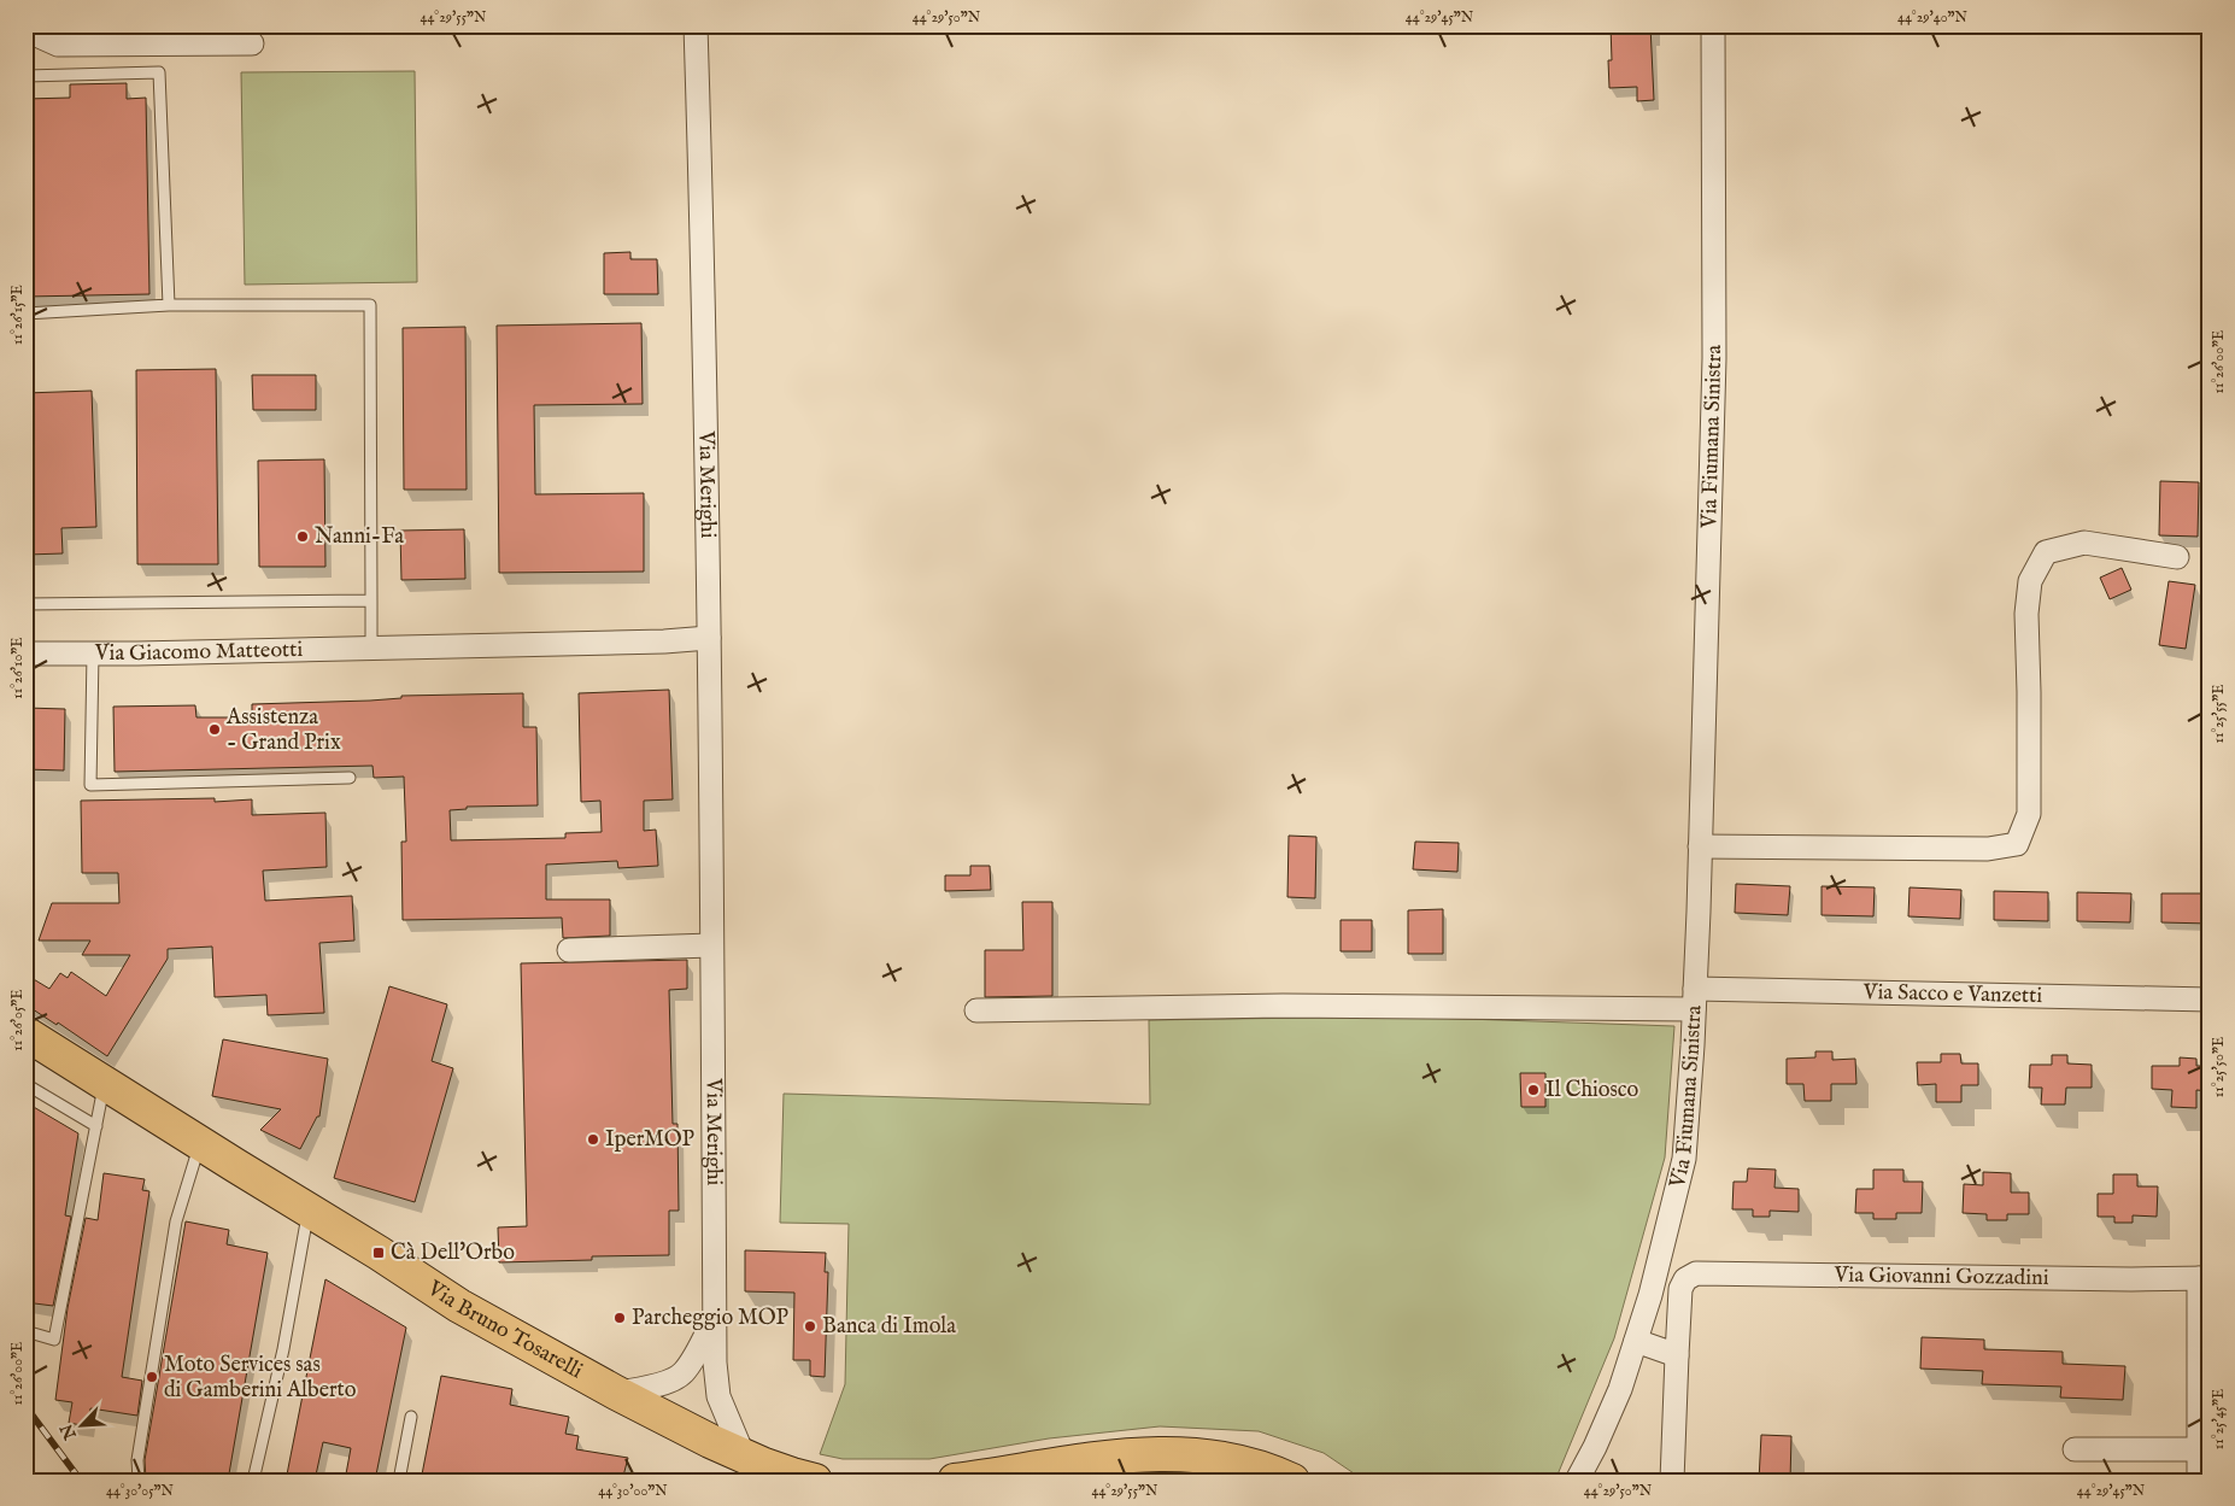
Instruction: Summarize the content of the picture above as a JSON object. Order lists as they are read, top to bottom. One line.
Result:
{"streets":{"main road":["Via Bruno Tosarelli"],"street":["Via Fiumana Sinistra","Via Merighi","Via Giacomo Matteotti","Via Sacco e Vanzetti","Via Giovanni Gozzadini"]},"crossings":[["Via Fiumana Sinistra","Via Sacco e Vanzetti"],["Via Merighi","Via Giacomo Matteotti"],["Via Merighi","Via Bruno Tosarelli"]],"places":{"other":["Nanni-Fa","Assistenza - Grand Prix","Il Chiosco","IperMOP","Parcheggio MOP","Banca di Imola","Moto Services sas di Gamberini Alberto"],"transit":["Cà Dell'Orbo"]},"north":"bottom left","coordinates":["44°29'55\"N","44°29'50\"N","44°29'45\"N","44°29'40\"N","11°26'15\"E","11°26'00\"E","11°26'10\"E","11°25'55\"E","11°26'05\"E","11°25'50\"E","11°25'45\"E","44°30'05\"N","44°30'00\"N"]}
